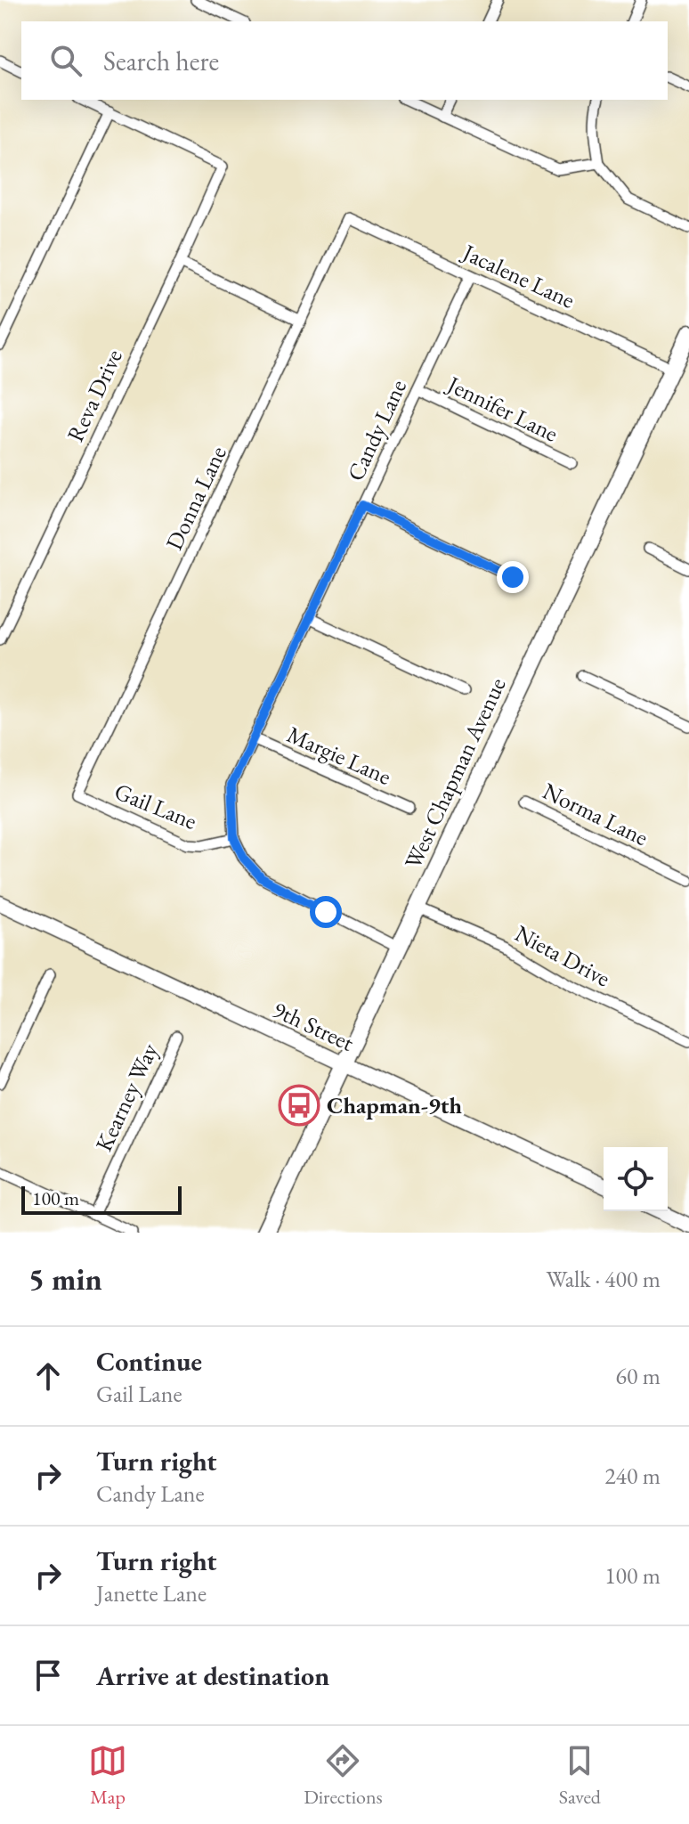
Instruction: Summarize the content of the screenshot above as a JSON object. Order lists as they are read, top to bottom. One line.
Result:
{"streets":{"main road":["West Chapman Avenue"],"street":["Jacalene Lane","Reva Drive","Jennifer Lane","Candy Lane","Donna Lane","Margie Lane","Gail Lane","Norma Lane","Nieta Drive","9th Street","Kearney Way"]},"crossings":[["Jacalene Lane","Candy Lane"],["Jacalene Lane","Donna Lane"],["Jacalene Lane","West Chapman Avenue"],["Jennifer Lane","Candy Lane"],["Candy Lane","Margie Lane"],["Candy Lane","Gail Lane"],["Donna Lane","Gail Lane"],["West Chapman Avenue","Nieta Drive"],["West Chapman Avenue","9th Street"]],"places":{"bus stop":["Chapman-9th"]},"scale_bar":"100 m","page":{"search":"Search here","scale":"100 m","heading":["5 min","Walk · 400 m"],"list":[["Continue","Gail Lane","60 m"],["Turn right","Candy Lane","240 m"],["Turn right","Janette Lane","100 m"],"Arrive at destination"],"nav":["Map","Directions","Saved"]}}
